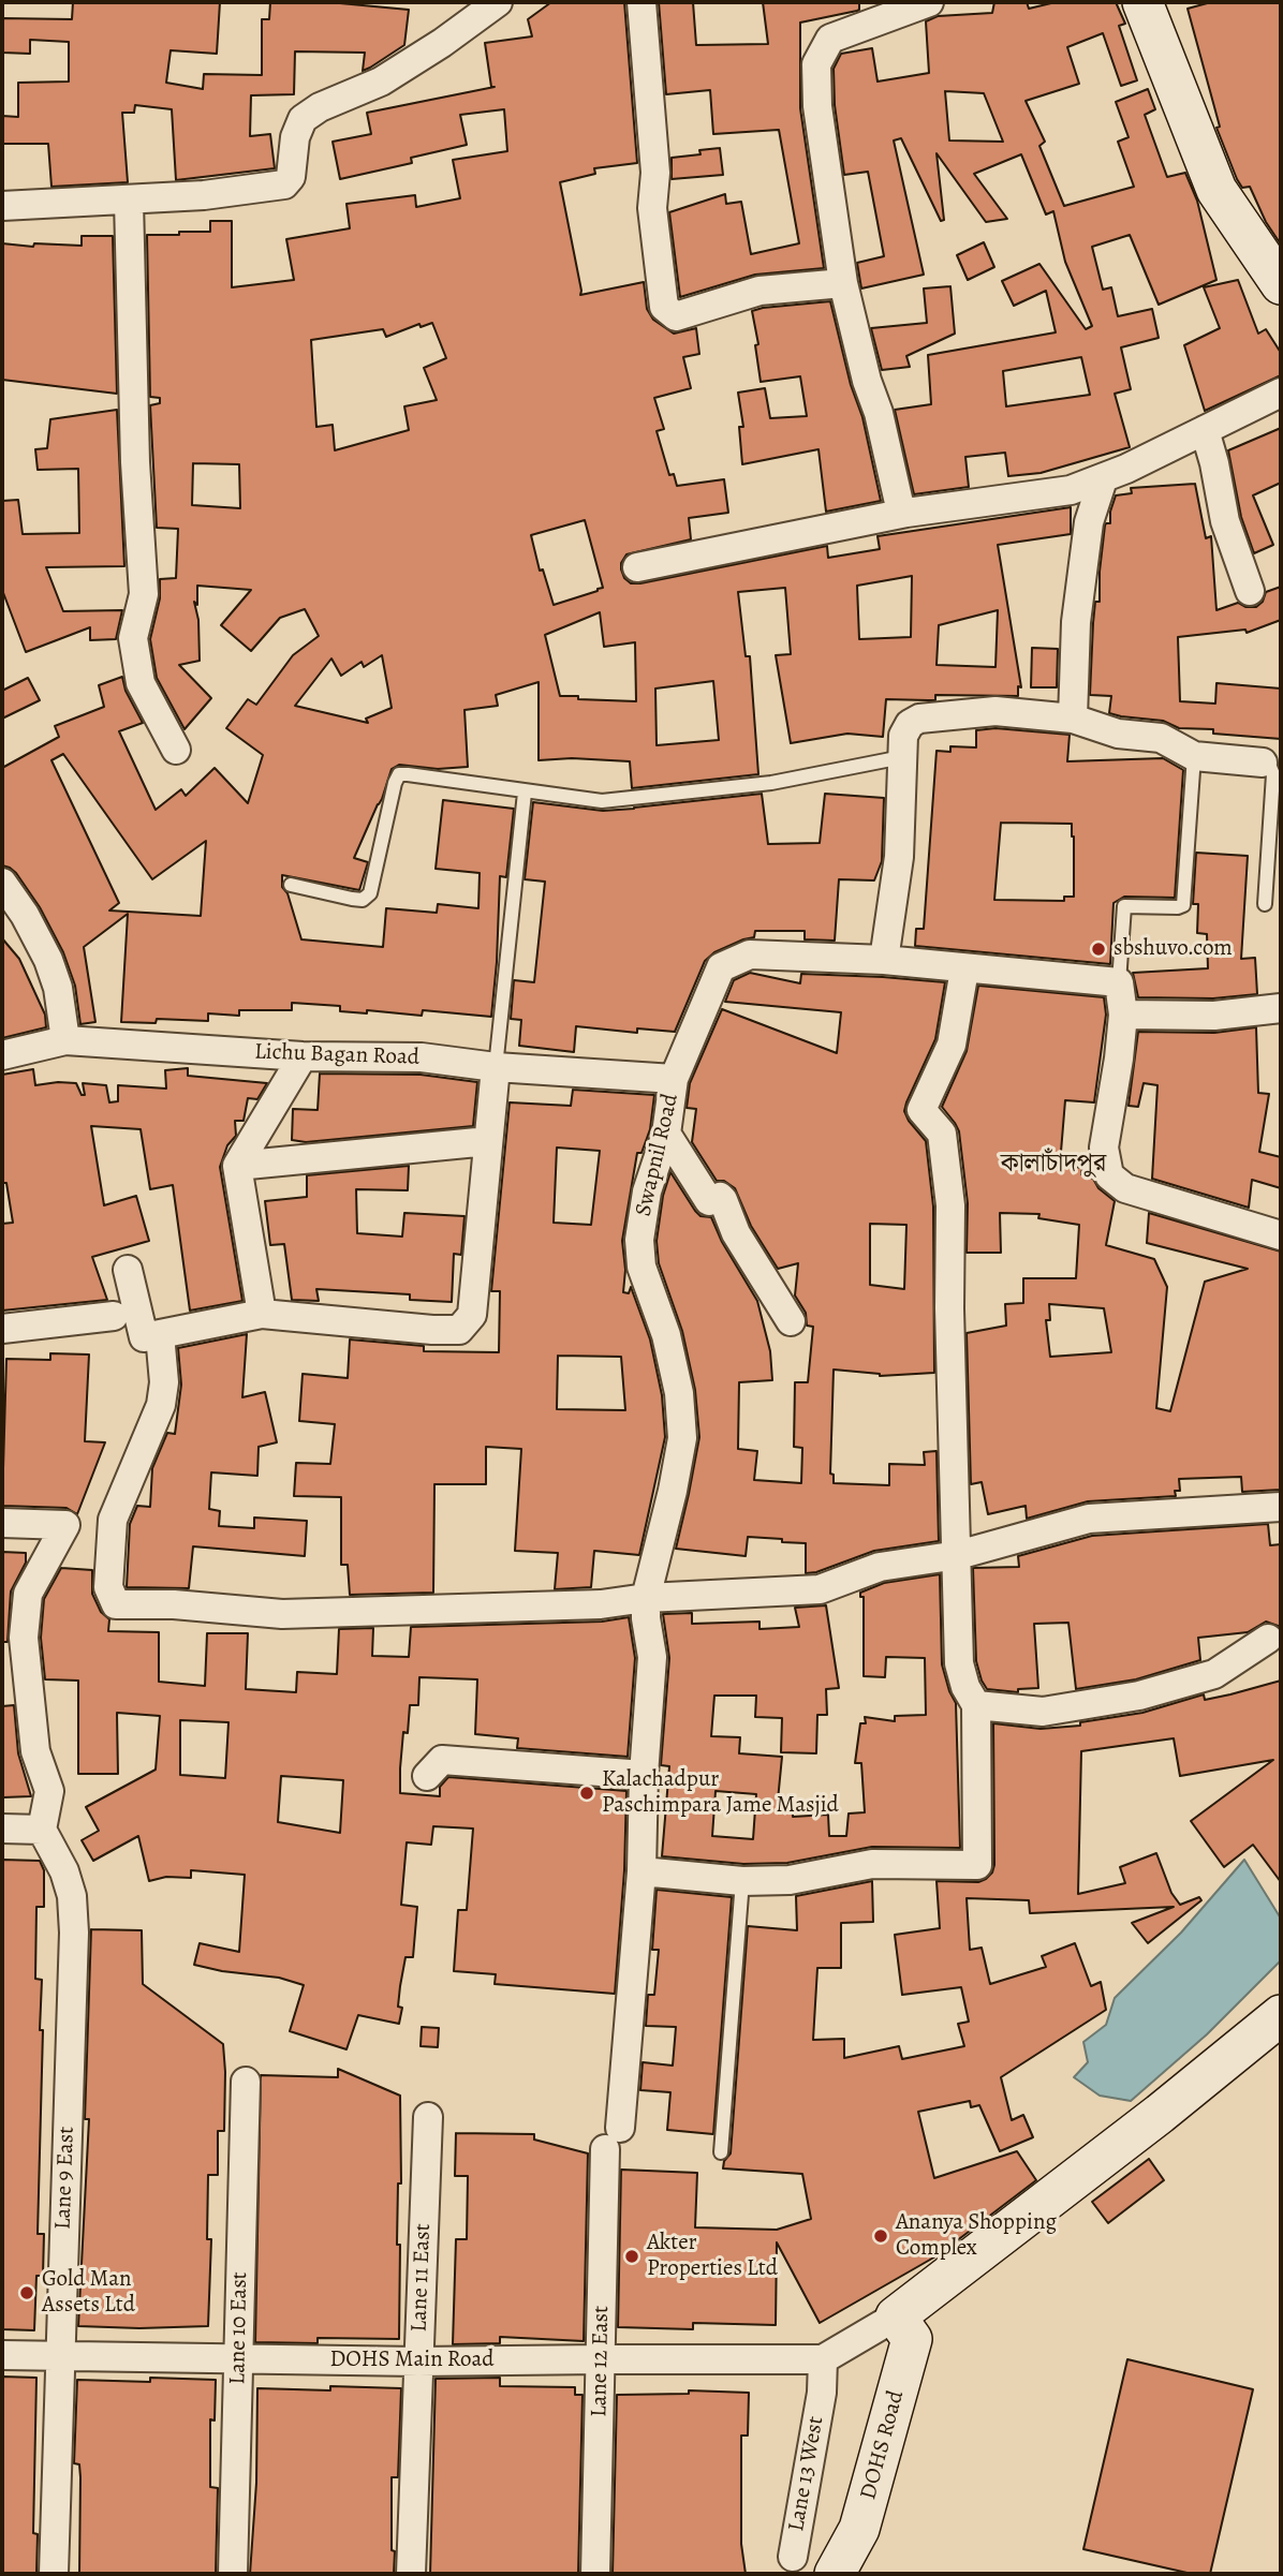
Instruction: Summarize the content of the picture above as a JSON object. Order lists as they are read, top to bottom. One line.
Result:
{"streets":{"street":["Lichu Bagan Road","Swapnil Road","Lane 9 East","Lane 11 East","Lane 10 East","DOHS Main Road","Lane 12 East","DOHS Road","Lane 13 West"]},"crossings":[["Lichu Bagan Road","Swapnil Road"],["Swapnil Road","Lane 12 East"],["Lane 9 East","DOHS Main Road"],["Lane 11 East","DOHS Main Road"],["Lane 10 East","DOHS Main Road"],["DOHS Main Road","Lane 12 East"],["DOHS Main Road","Lane 13 West"]],"districts":["কালাচাঁদপুর"],"places":["sbshuvo.com","Kalachadpur Paschimpara Jame Masjid","Ananya Shopping Complex","Akter Properties Ltd","Gold Man Assets Ltd"]}
